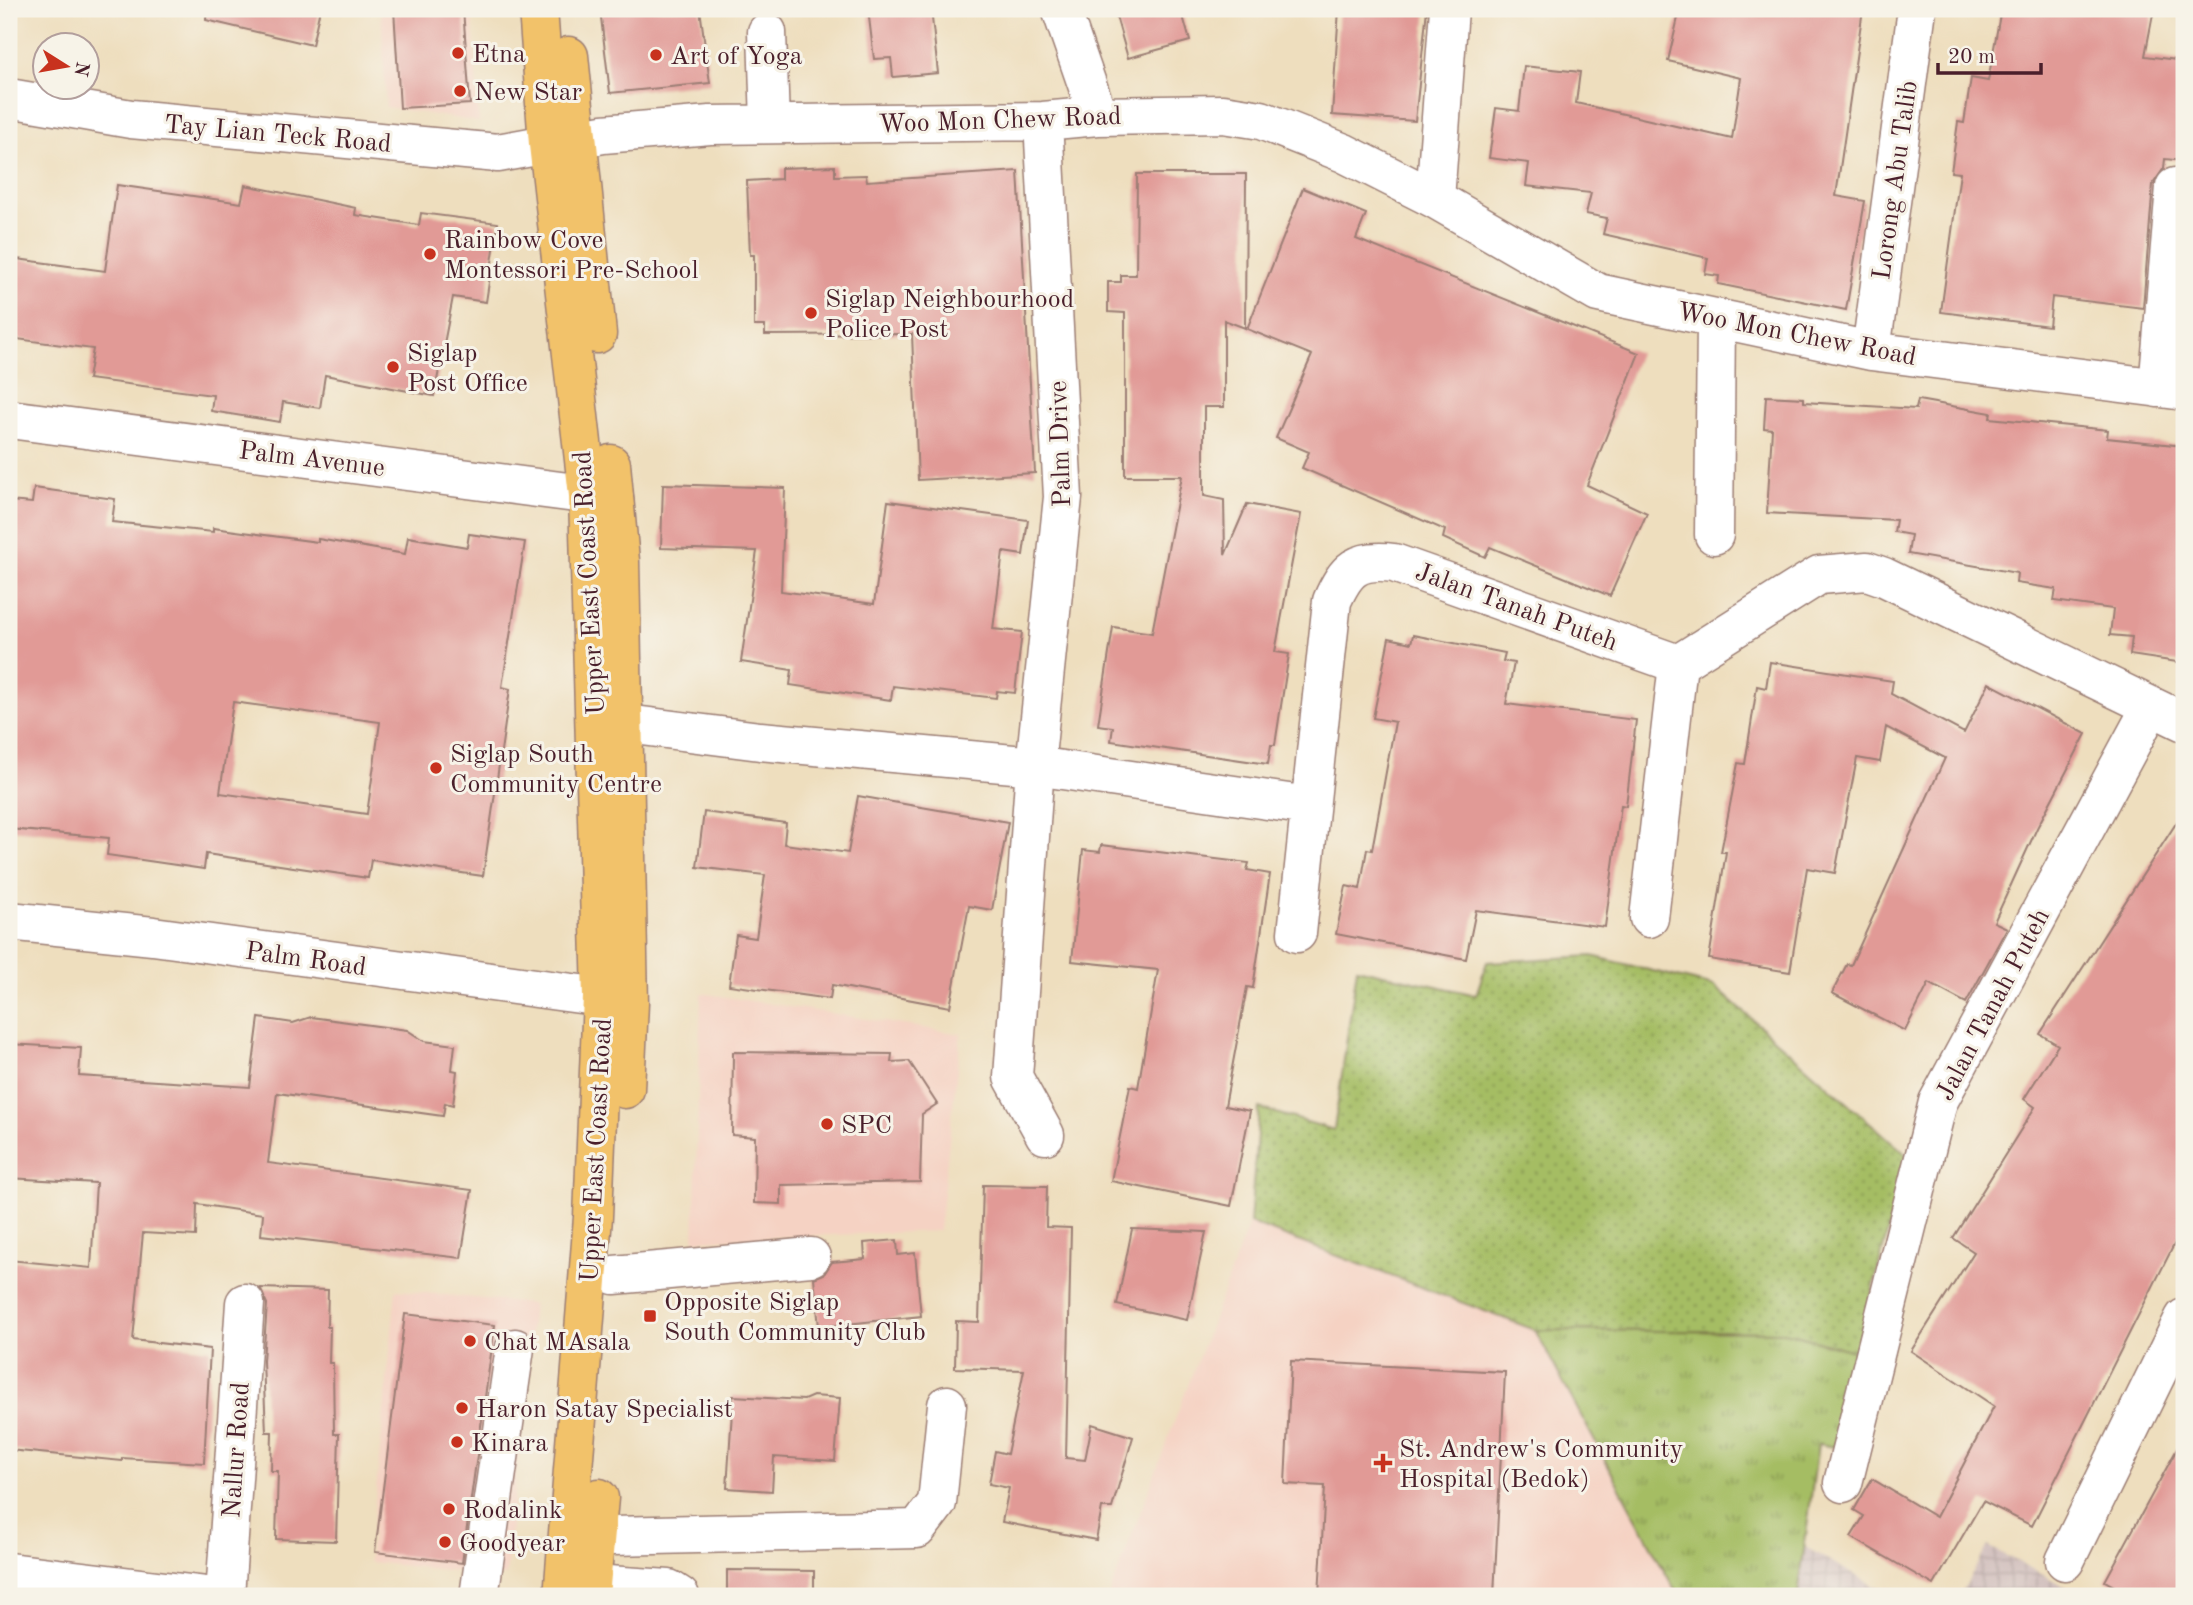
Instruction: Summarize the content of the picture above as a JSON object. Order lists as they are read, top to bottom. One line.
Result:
{"streets":{"main road":["Upper East Coast Road"],"street":["Woo Mon Chew Road","Tay Lian Teck Road","Lorong Abu Talib","Palm Drive","Palm Avenue","Jalan Tanah Puteh","Palm Road","Nallur Road"]},"crossings":[["Woo Mon Chew Road","Tay Lian Teck Road"],["Woo Mon Chew Road","Lorong Abu Talib"],["Woo Mon Chew Road","Palm Drive"],["Woo Mon Chew Road","Upper East Coast Road"],["Tay Lian Teck Road","Upper East Coast Road"],["Palm Avenue","Upper East Coast Road"],["Upper East Coast Road","Palm Road"]],"places":{"other":["Etna","Art of Yoga","New Star","Rainbow Cove Montessori Pre-School","Siglap Neighbourhood Police Post","Siglap Post Office","Siglap South Community Centre","SPC","Chat MAsala","Haron Satay Specialist","Kinara","Rodalink","Goodyear"],"transit":["Opposite Siglap South Community Club"],"health":["St. Andrew's Community Hospital (Bedok)"]},"scale_bar":"20 m","north":"right"}
